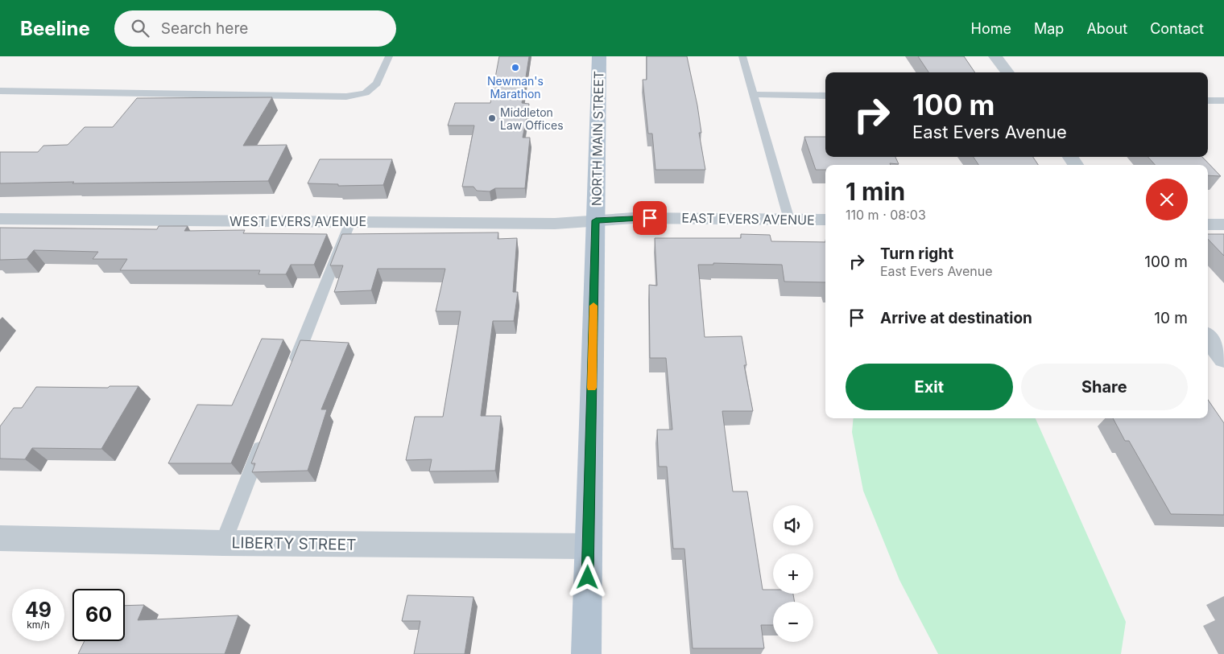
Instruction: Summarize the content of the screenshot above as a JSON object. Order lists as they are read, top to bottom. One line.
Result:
{"streets":{"main road":["NORTH MAIN STREET"],"street":["EAST EVERS AVENUE","WEST EVERS AVENUE","LIBERTY STREET"]},"crossings":[["NORTH MAIN STREET","EAST EVERS AVENUE"],["NORTH MAIN STREET","WEST EVERS AVENUE"],["NORTH MAIN STREET","LIBERTY STREET"],["EAST EVERS AVENUE","WEST EVERS AVENUE"]],"places":["Newman's Marathon","Middleton Law Offices"],"page":{"header":"Beeline","search":"Search here","nav":["Home","Map","About","Contact"],"turn":["100 m","East Evers Avenue"],"heading":["1 min","110 m · 08:03"],"list":[{"name":"Turn right","note":"East Evers Avenue","value":"100 m"},{"name":"Arrive at destination","value":"10 m"}],"buttons":["Exit","Share"],"map_buttons":["+","−"],"speed":"49 km/h","limit":"60"}}
